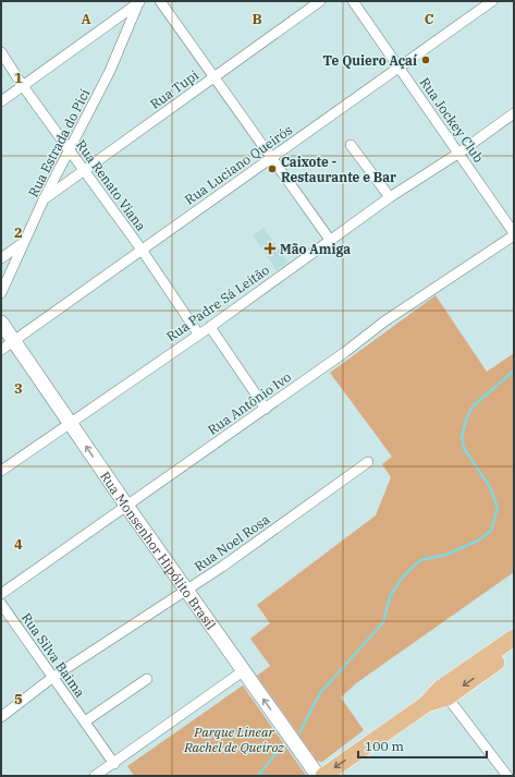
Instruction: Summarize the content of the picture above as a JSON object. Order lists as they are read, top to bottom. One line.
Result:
{"streets":{"main road":["Rua Monsenhor Hipólito Brasil"],"street":["Rua Tupi","Rua Jockey Club","Rua Estrada do Pici","Rua Luciano Queirós","Rua Renato Viana","Rua Padre Sá Leitão","Rua Antônio Ivo","Rua Noel Rosa","Rua Silva Baima"]},"crossings":[["Rua Tupi","Rua Estrada do Pici"],["Rua Tupi","Rua Renato Viana"],["Rua Jockey Club","Rua Luciano Queirós"],["Rua Jockey Club","Rua Padre Sá Leitão"],["Rua Jockey Club","Rua Antônio Ivo"],["Rua Estrada do Pici","Rua Renato Viana"],["Rua Luciano Queirós","Rua Renato Viana"],["Rua Luciano Queirós","Rua Monsenhor Hipólito Brasil"],["Rua Renato Viana","Rua Padre Sá Leitão"],["Rua Padre Sá Leitão","Rua Monsenhor Hipólito Brasil"],["Rua Antônio Ivo","Rua Monsenhor Hipólito Brasil"],["Rua Noel Rosa","Rua Monsenhor Hipólito Brasil"],["Rua Noel Rosa","Rua Silva Baima"]],"one_way":["Rua Monsenhor Hipólito Brasil"],"parks":["Parque Linear Rachel de Queiroz"],"places":{"other":["Te Quiero Açaí","Caixote - Restaurante e Bar"],"health":["Mão Amiga"]},"scale_bar":"100 m","grid":{"columns":["A","B","C"],"rows":["1","2","3","4","5"]}}
